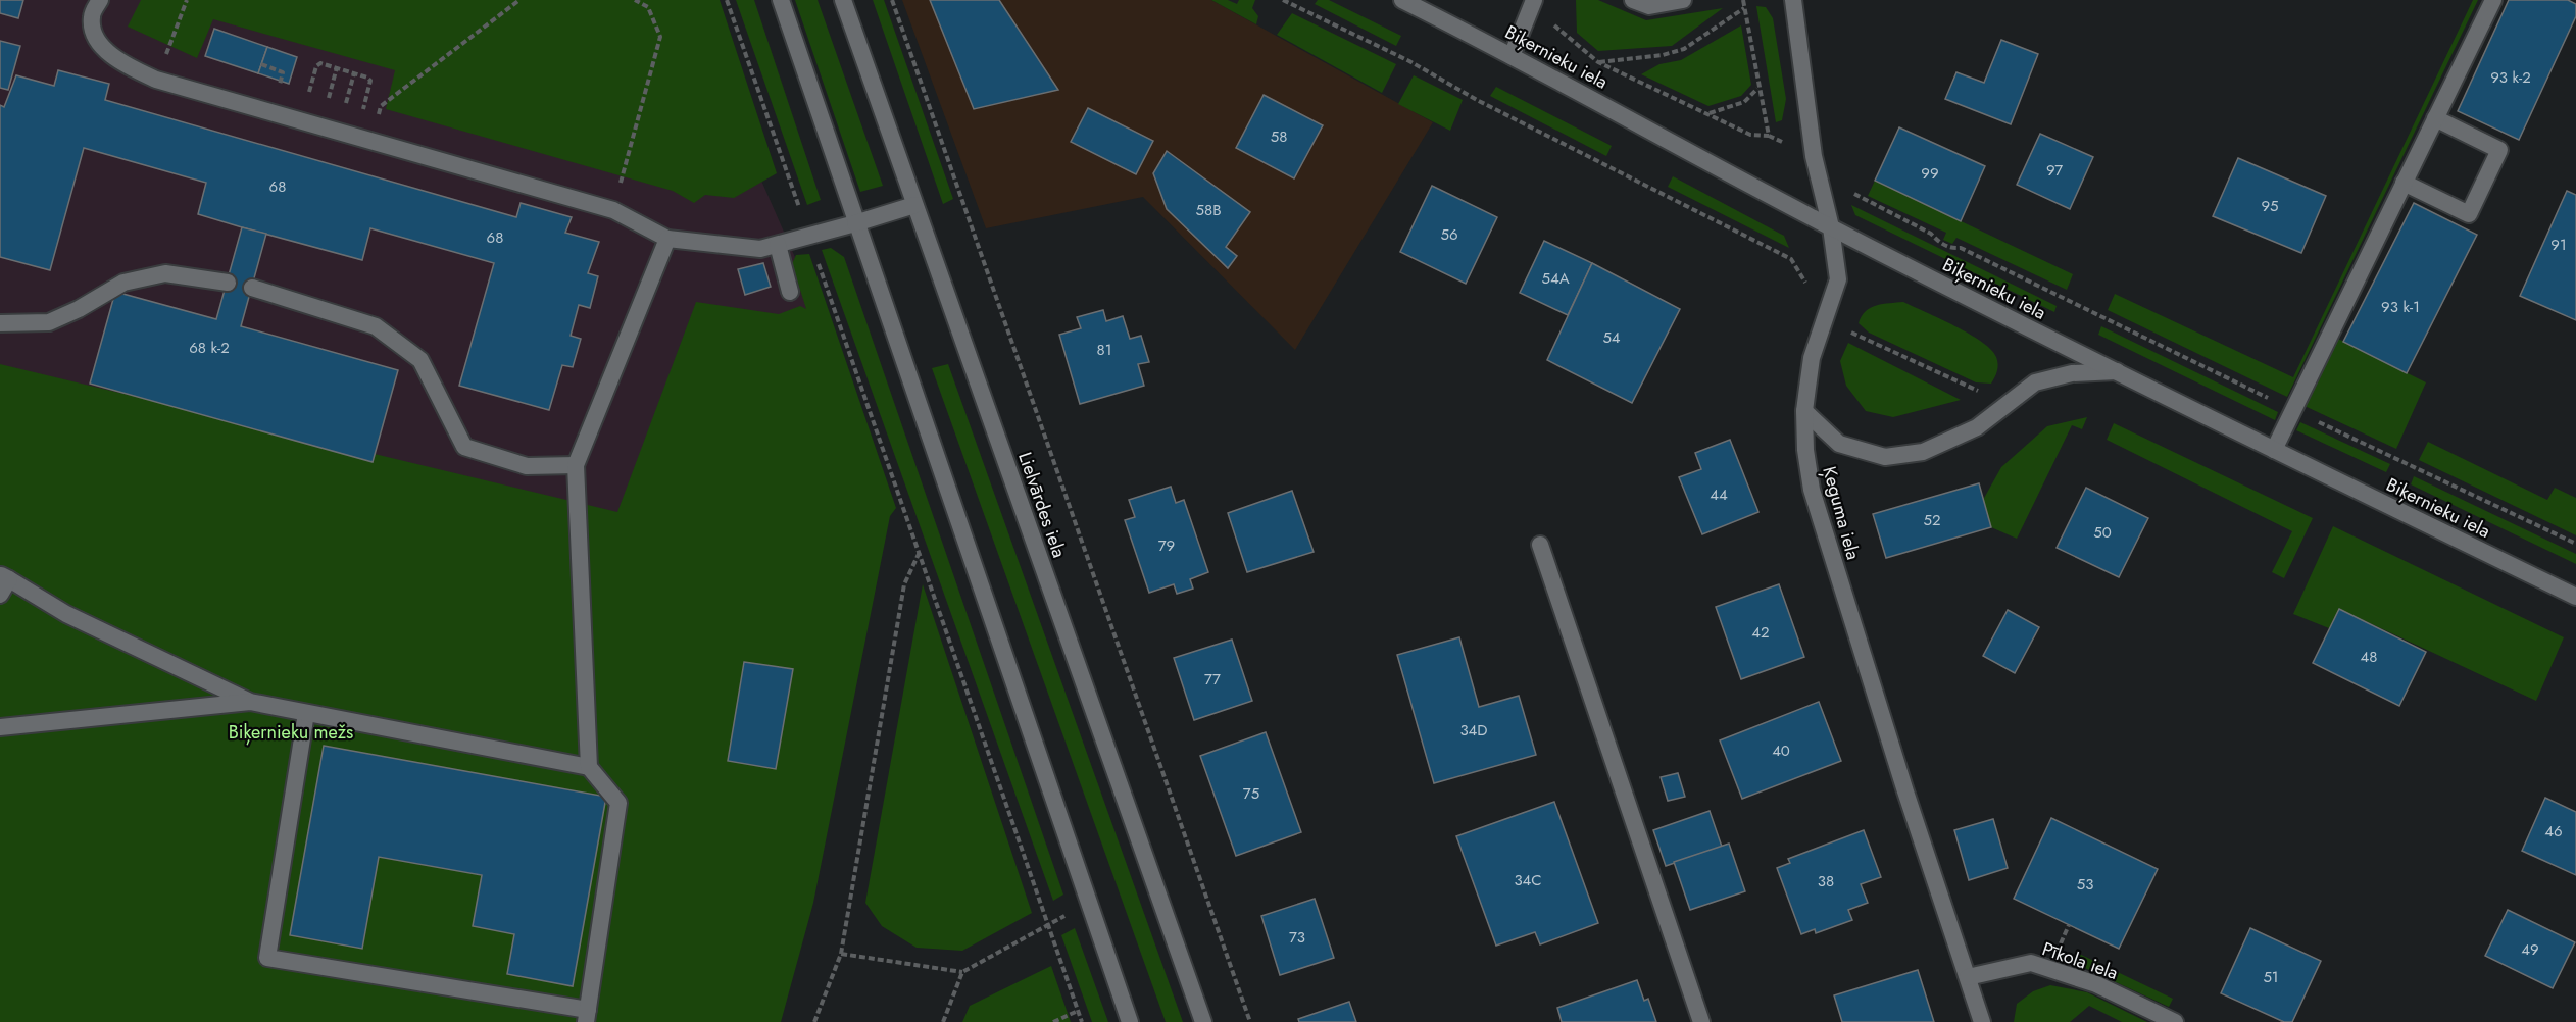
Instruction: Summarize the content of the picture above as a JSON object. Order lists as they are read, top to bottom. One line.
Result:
{"streets":{"street":["Biķernieku iela","Lielvārdes iela","Ķeguma iela","Pīkola iela"]},"crossings":[["Biķernieku iela","Ķeguma iela"],["Ķeguma iela","Pīkola iela"]],"parks":["Biķernieku mežs"],"house_numbers":["93 k-2","58","97","99","68","95","58B","56","68","91","54A","93 k-1","54","68 k-2","81","44","52","50","79","42","48","77","34D","40","75","46","34C","38","53","73","49","51"]}
